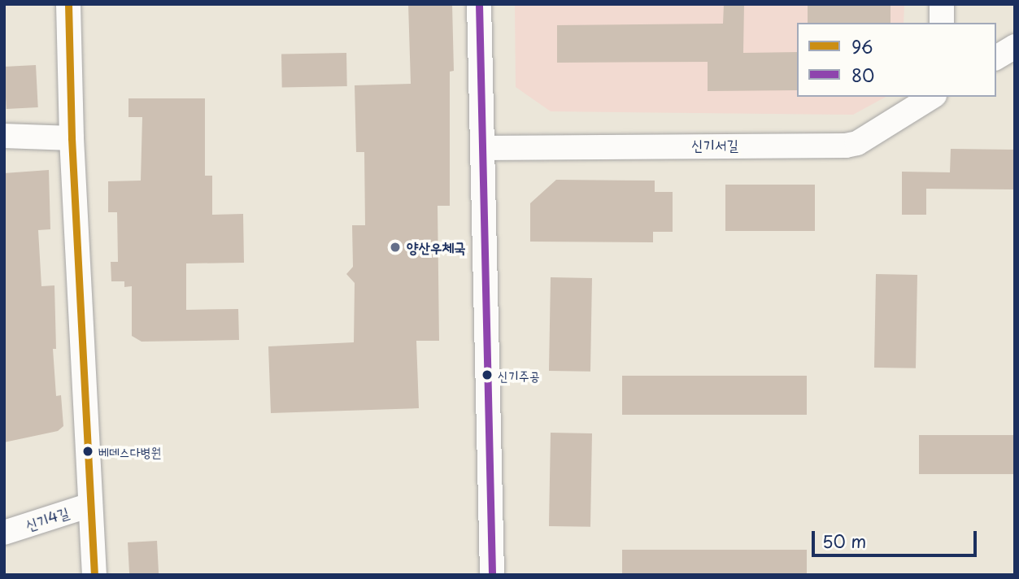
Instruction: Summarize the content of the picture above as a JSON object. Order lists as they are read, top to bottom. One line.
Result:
{"streets":{"street":["신기서길","신기4길"]},"places":["양산우체국","신기주공","베데스다병원"],"lines":["transit line 96","transit line 80"],"legend":["96","80"],"scale_bar":"50 m"}
